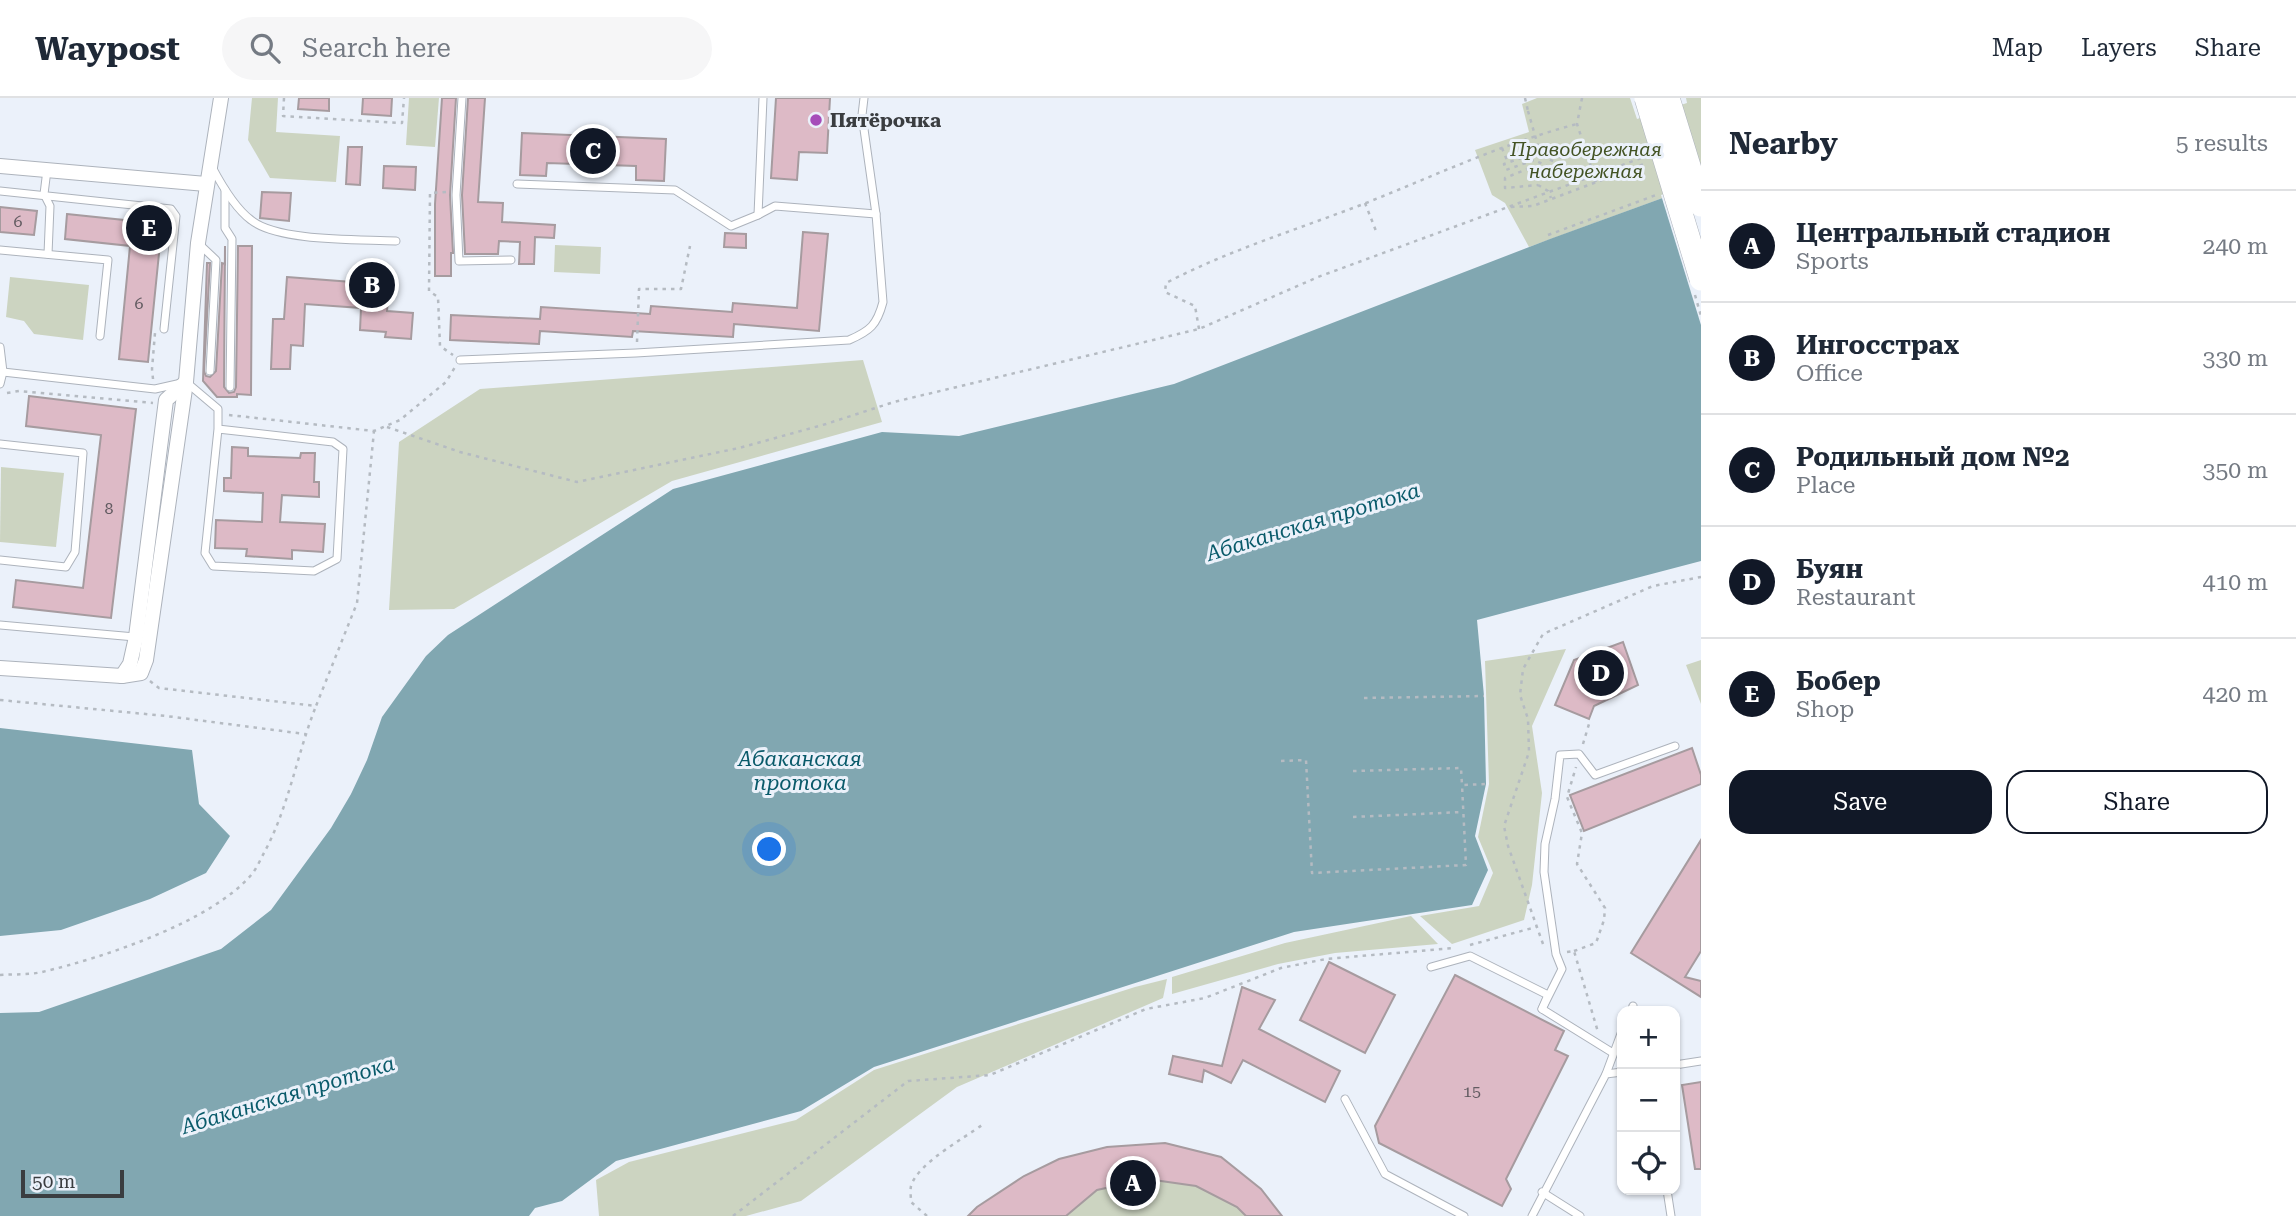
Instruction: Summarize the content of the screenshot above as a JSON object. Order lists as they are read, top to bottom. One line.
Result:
{"water":["Абаканская протока"],"parks":["Правобережная набережная"],"places":["Пятёрочка"],"house_numbers":["6","6","8","15"],"scale_bar":"50 m","page":{"header":"Waypost","search":"Search here","nav":["Map","Layers","Share"],"heading":["Nearby","5 results"],"pins":["C","E","B","D","A"],"list":[{"mark":"A","name":"Центральный стадион","note":"Sports","value":"240 m"},{"mark":"B","name":"Ингосстрах","note":"Office","value":"330 m"},{"mark":"C","name":"Родильный дом №2","note":"Place","value":"350 m"},{"mark":"D","name":"Буян","note":"Restaurant","value":"410 m"},{"mark":"E","name":"Бобер","note":"Shop","value":"420 m"}],"buttons":["Save","Share"],"map_buttons":["+","−"],"scale":"50 m"}}
